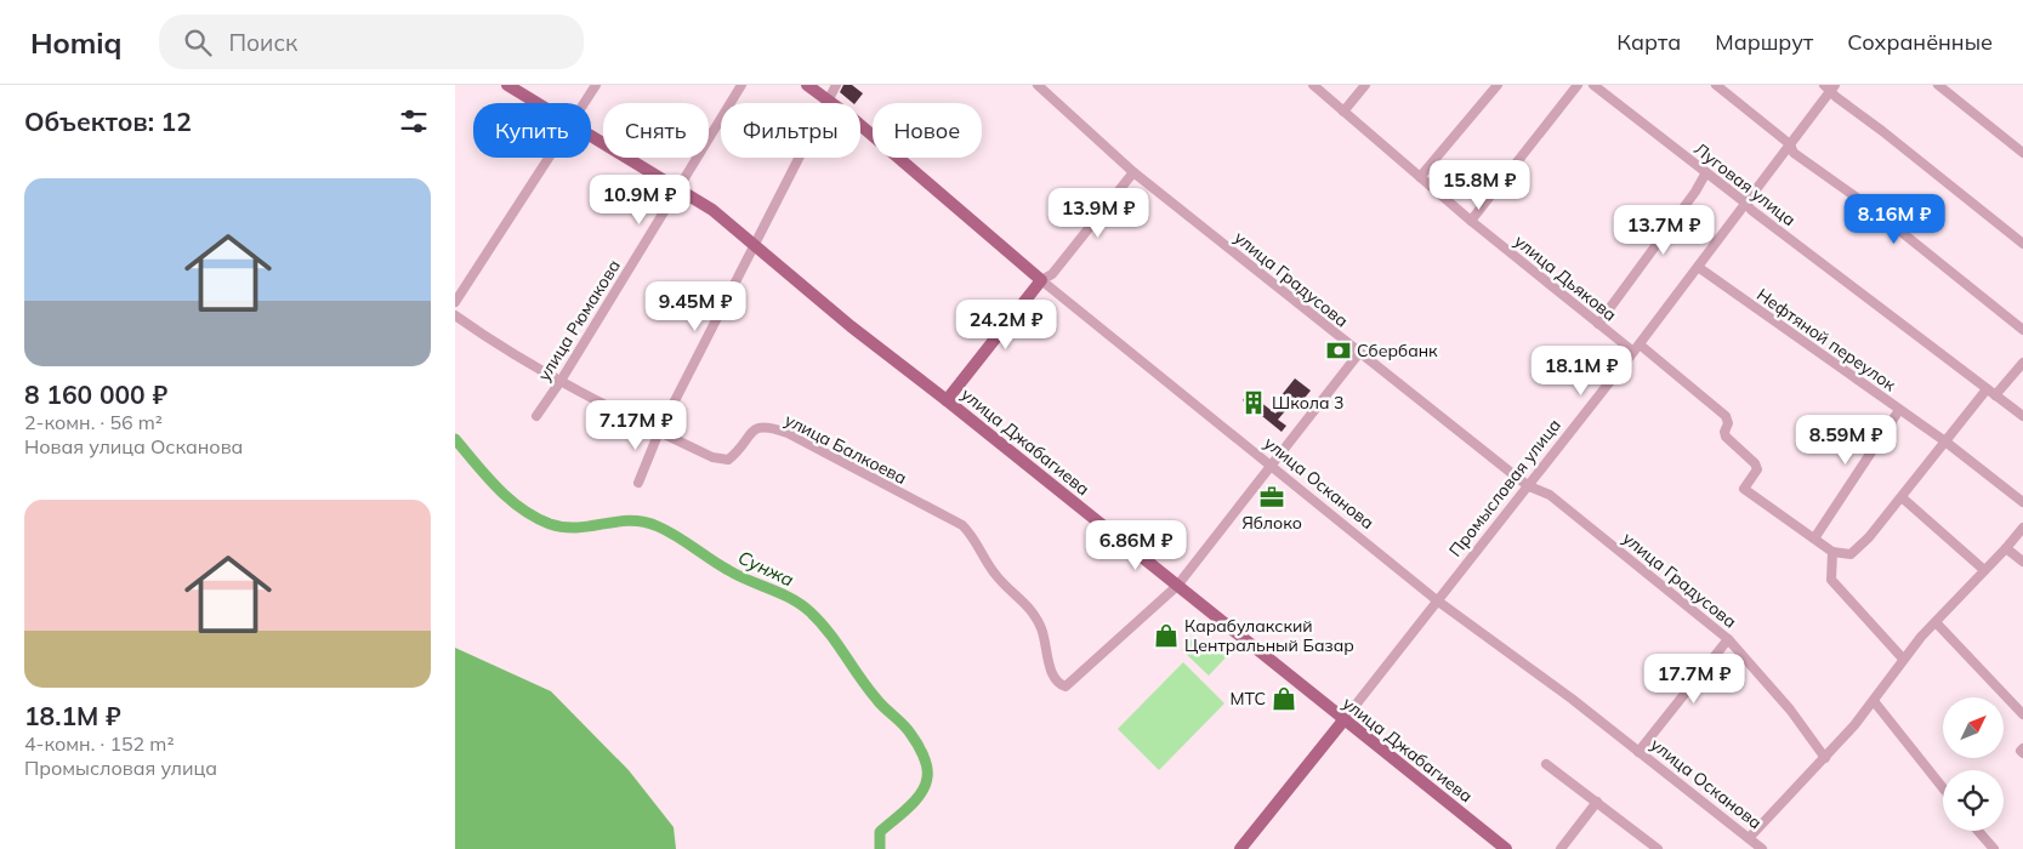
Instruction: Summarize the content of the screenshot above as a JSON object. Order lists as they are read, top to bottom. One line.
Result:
{"streets":{"main road":["улица Джабагиева","улица Осканова","Промысловая улица"],"street":["Луговая улица","улица Дьякова","улица Градусова","улица Рюмакова","Нефтяной переулок","улица Балкоева"]},"crossings":[["Луговая улица","Промысловая улица"],["улица Дьякова","Промысловая улица"],["улица Градусова","Промысловая улица"],["улица Рюмакова","улица Джабагиева"],["улица Рюмакова","улица Балкоева"],["Нефтяной переулок","Промысловая улица"],["улица Джабагиева","улица Балкоева"],["улица Джабагиева","Промысловая улица"],["улица Осканова","Промысловая улица"]],"water":["Сунжа"],"places":{"bank":["Сбербанк"],"building":["Школа 3"],"office":["Яблоко"],"shop":["Карабулакский Центральный Базар","МТС"]},"north":"top right","page":{"header":"Homiq","search":"Поиск","nav":["Карта","Маршрут","Сохранённые"],"heading":"Объектов: 12","chip":["Купить","Снять","Фильтры","Новое"],"list":[{"name":"8 160 000 ₽","note":"2-комн. · 56 m² · Новая улица Осканова"},{"name":"18.1M ₽","note":"4-комн. · 152 m² · Промысловая улица"}],"price":["15.8M ₽","10.9M ₽","13.9M ₽","8.16M ₽","13.7M ₽","9.45M ₽","24.2M ₽","18.1M ₽","7.17M ₽","8.59M ₽","6.86M ₽","17.7M ₽"]}}
